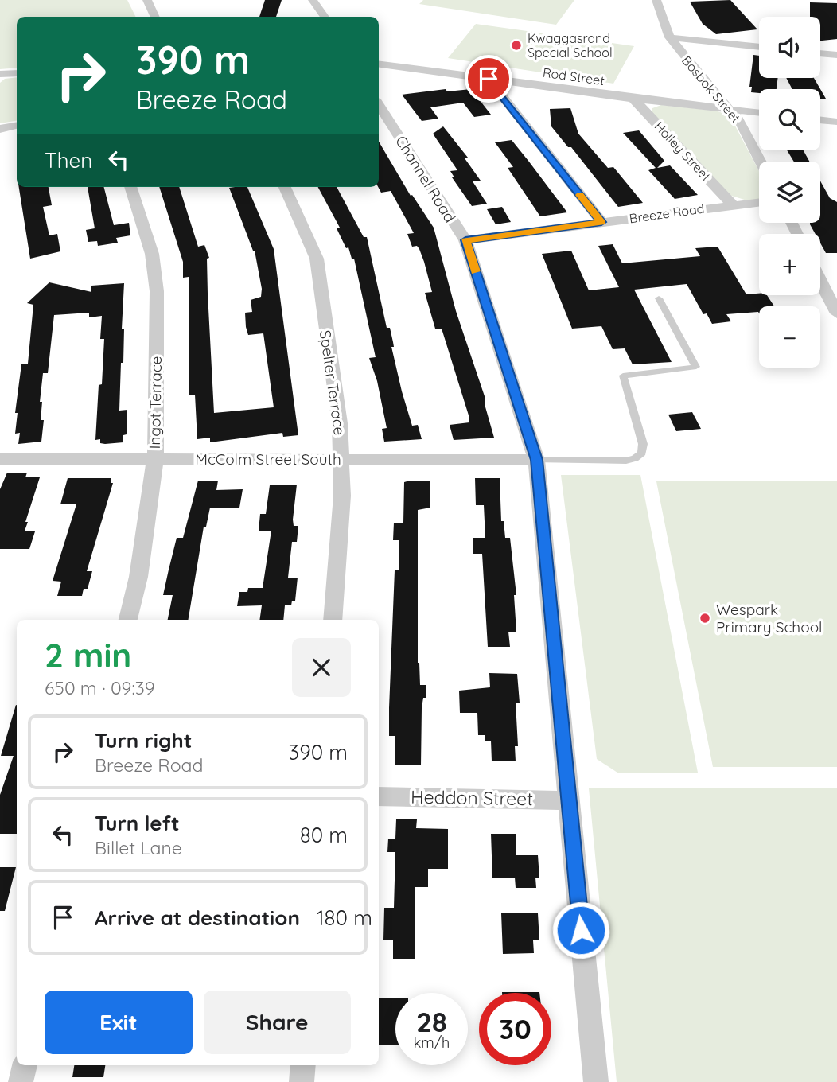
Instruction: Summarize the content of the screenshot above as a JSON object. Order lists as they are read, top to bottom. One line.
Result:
{"streets":{"street":["Rod Street","Bosbok Street","Holley Street","Channel Road","Breeze Road","Spelter Terrace","Ingot Terrace","McColm Street South","Heddon Street"]},"crossings":[["Rod Street","Bosbok Street"],["Rod Street","Holley Street"],["Holley Street","Breeze Road"],["Channel Road","Breeze Road"],["Channel Road","McColm Street South"],["Channel Road","Heddon Street"],["Spelter Terrace","McColm Street South"],["Ingot Terrace","McColm Street South"]],"places":["Kwaggasrand Special School","Wespark Primary School"],"page":{"map_buttons":["+","−"],"turn":["390 m","Breeze Road"],"then":"Then","heading":["2 min","650 m · 09:39"],"list":[{"name":"Turn right","note":"Breeze Road","value":"390 m"},{"name":"Turn left","note":"Billet Lane","value":"80 m"},{"name":"Arrive at destination","value":"180 m"}],"buttons":["Exit","Share"],"speed":"28 km/h","limit":"30"}}
